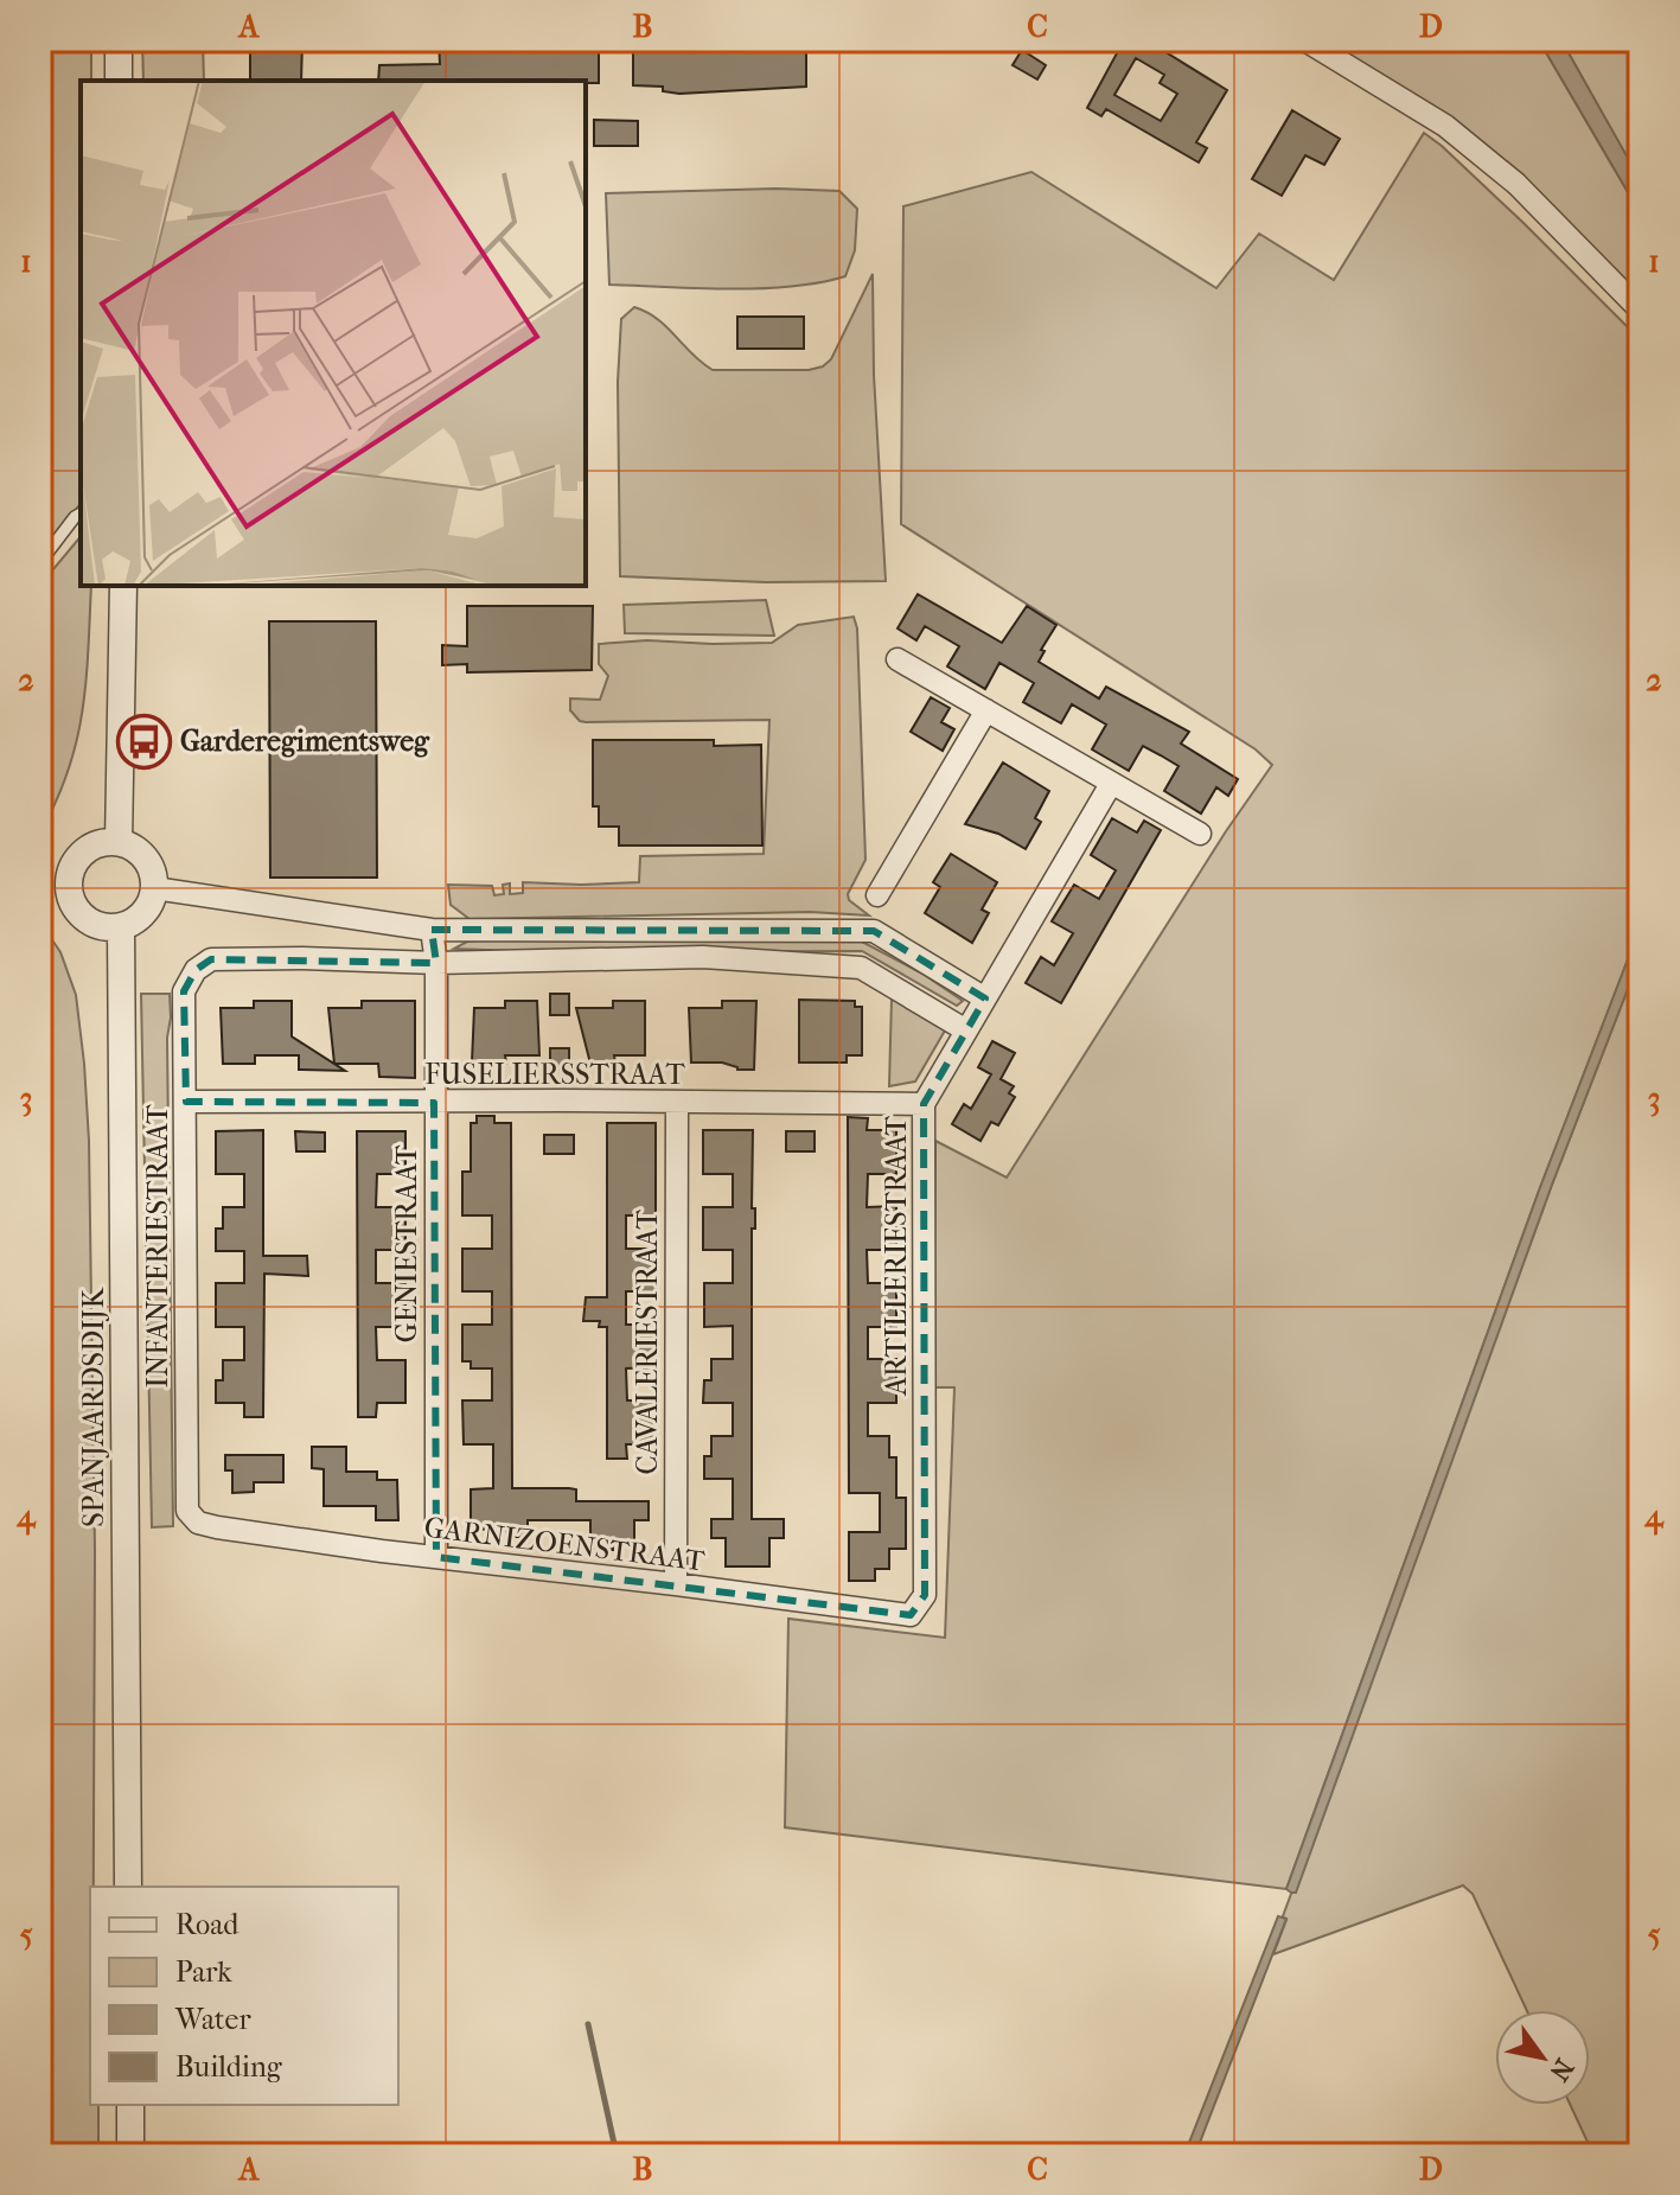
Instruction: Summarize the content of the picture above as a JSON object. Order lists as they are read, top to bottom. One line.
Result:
{"streets":{"street":["FUSELIERSSTRAAT","GENIESTRAAT","INFANTERIESTRAAT","ARTILLERIESTRAAT","CAVALERIESTRAAT","SPANJAARDSDIJK","GARNIZOENSTRAAT"]},"crossings":[["FUSELIERSSTRAAT","GENIESTRAAT"],["FUSELIERSSTRAAT","INFANTERIESTRAAT"],["FUSELIERSSTRAAT","ARTILLERIESTRAAT"],["FUSELIERSSTRAAT","CAVALERIESTRAAT"],["GENIESTRAAT","INFANTERIESTRAAT"],["GENIESTRAAT","GARNIZOENSTRAAT"],["INFANTERIESTRAAT","GARNIZOENSTRAAT"],["ARTILLERIESTRAAT","GARNIZOENSTRAAT"],["CAVALERIESTRAAT","GARNIZOENSTRAAT"]],"places":{"bus stop":["Garderegimentsweg"]},"legend":["Road","Park","Water","Building"],"north":"bottom right","grid":{"columns":["A","B","C","D"],"rows":["1","2","3","4","5"]}}
